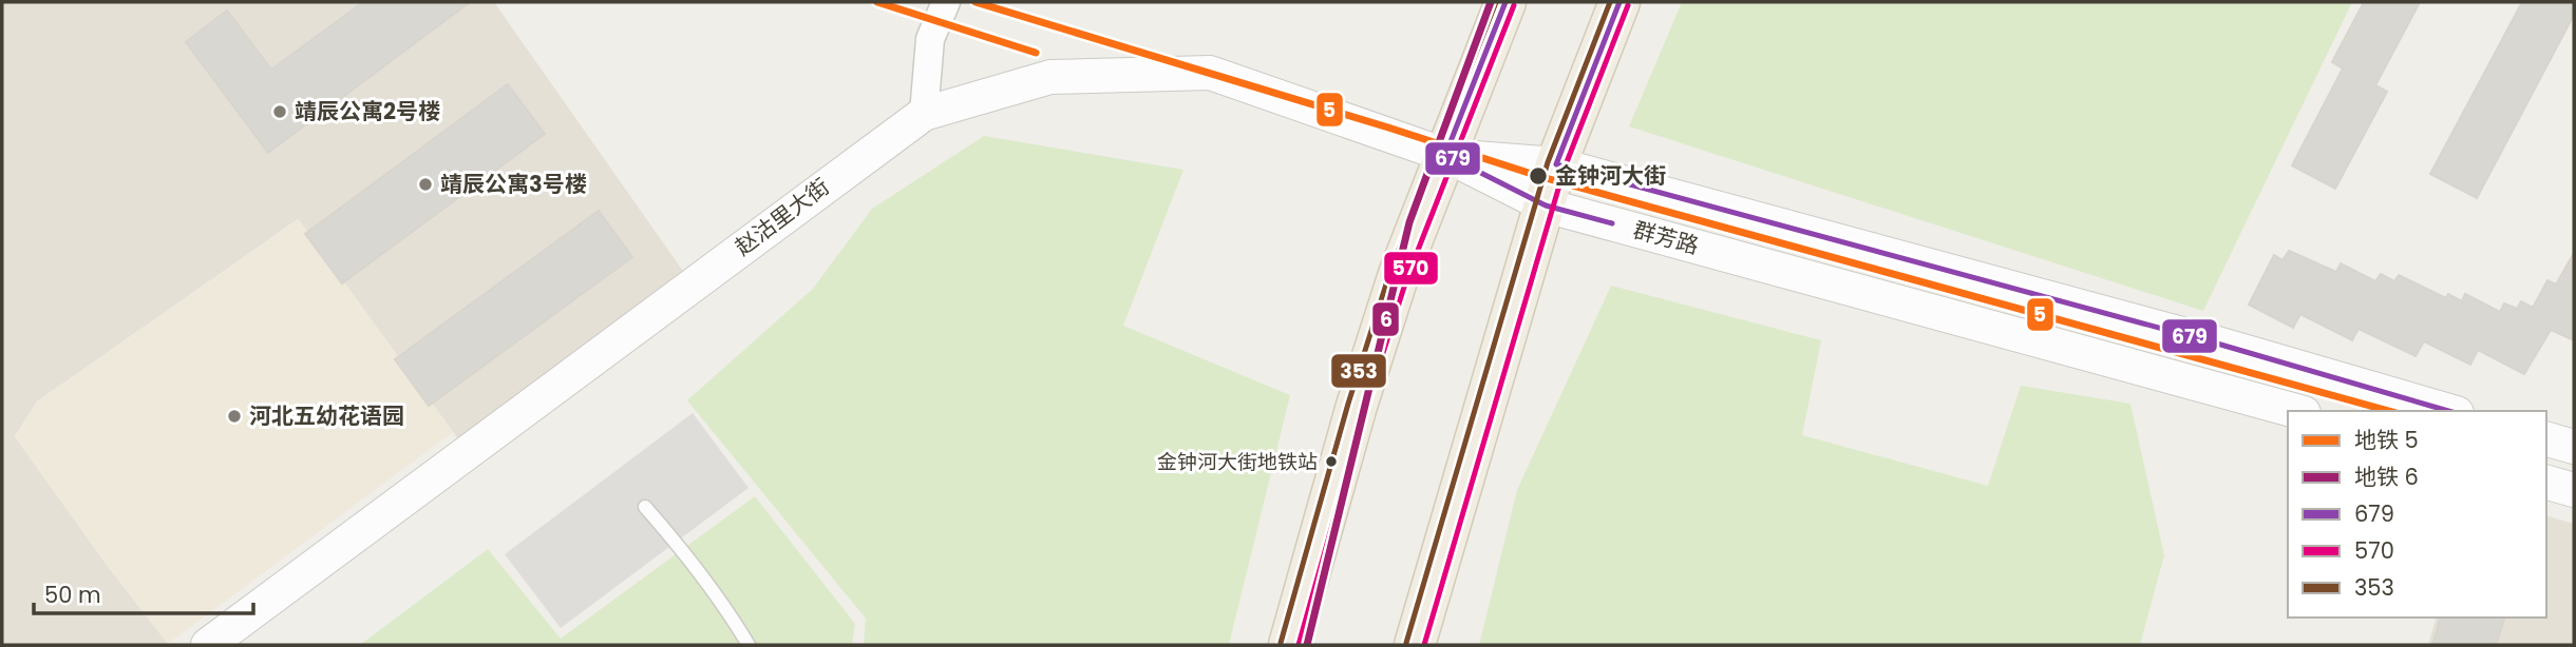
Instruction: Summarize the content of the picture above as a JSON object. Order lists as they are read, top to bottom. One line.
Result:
{"streets":{"street":["赵沽里大街","群芳路"]},"crossings":[["赵沽里大街","群芳路"]],"places":["靖辰公寓2号楼","金钟河大街","靖辰公寓3号楼","河北五幼花语园","金钟河大街地铁站"],"lines":["metro line 5","metro line 6","transit line 679","transit line 353","transit line 570"],"legend":["地铁 5","地铁 6","679","570","353"],"scale_bar":"50 m"}
